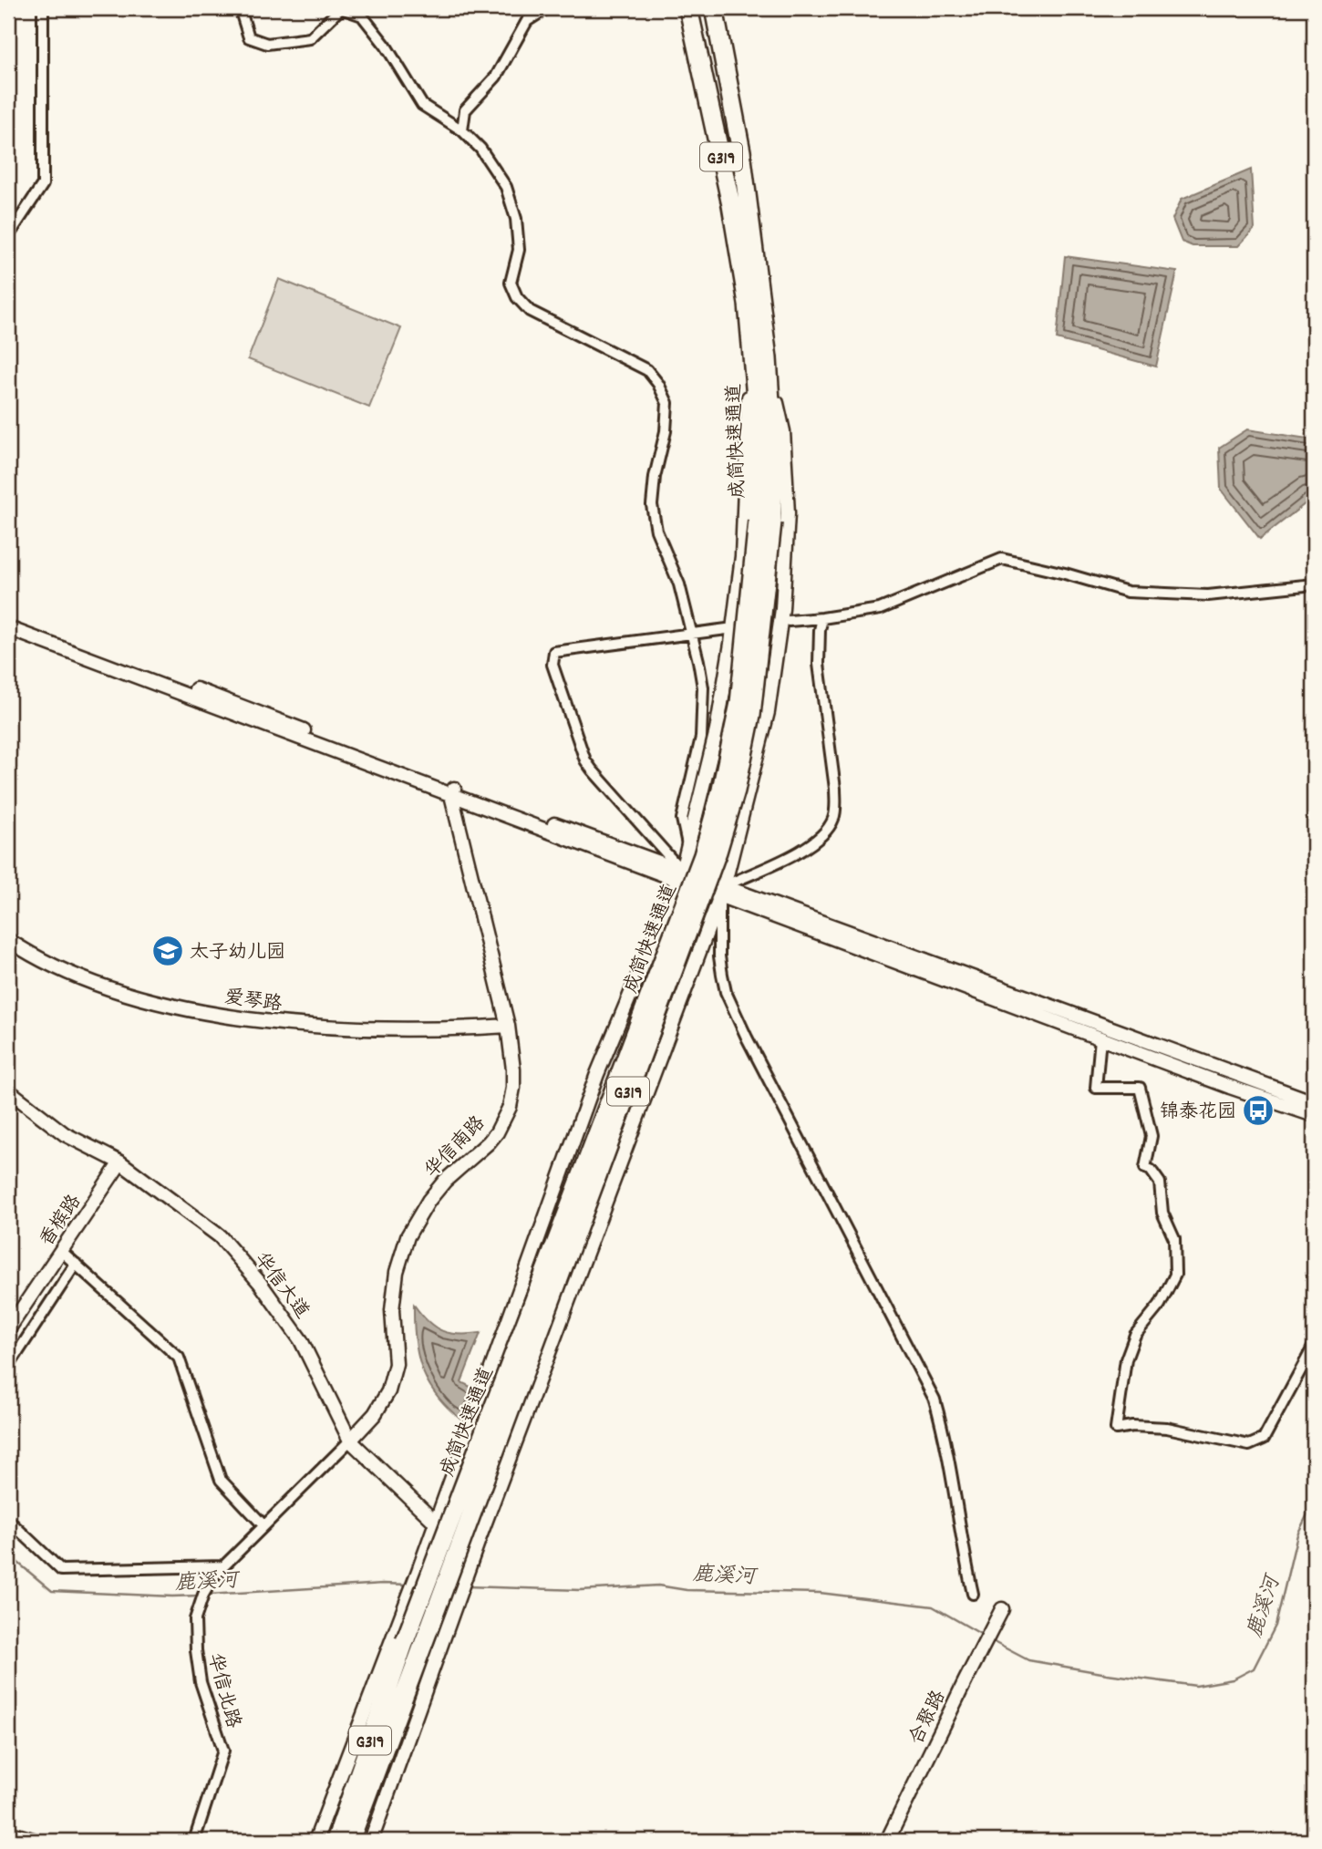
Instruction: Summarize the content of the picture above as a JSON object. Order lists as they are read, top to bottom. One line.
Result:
{"streets":{"highway":["G319","成简快速通道"],"street":["爱琴路","华信南路","香槟路","华信大道","华信北路","合聚路"]},"crossings":[["爱琴路","华信南路"],["华信南路","华信大道"],["香槟路","华信大道"]],"water":["鹿溪河"],"places":{"school or university":["太子幼儿园"],"bus stop":["锦泰花园"]}}
